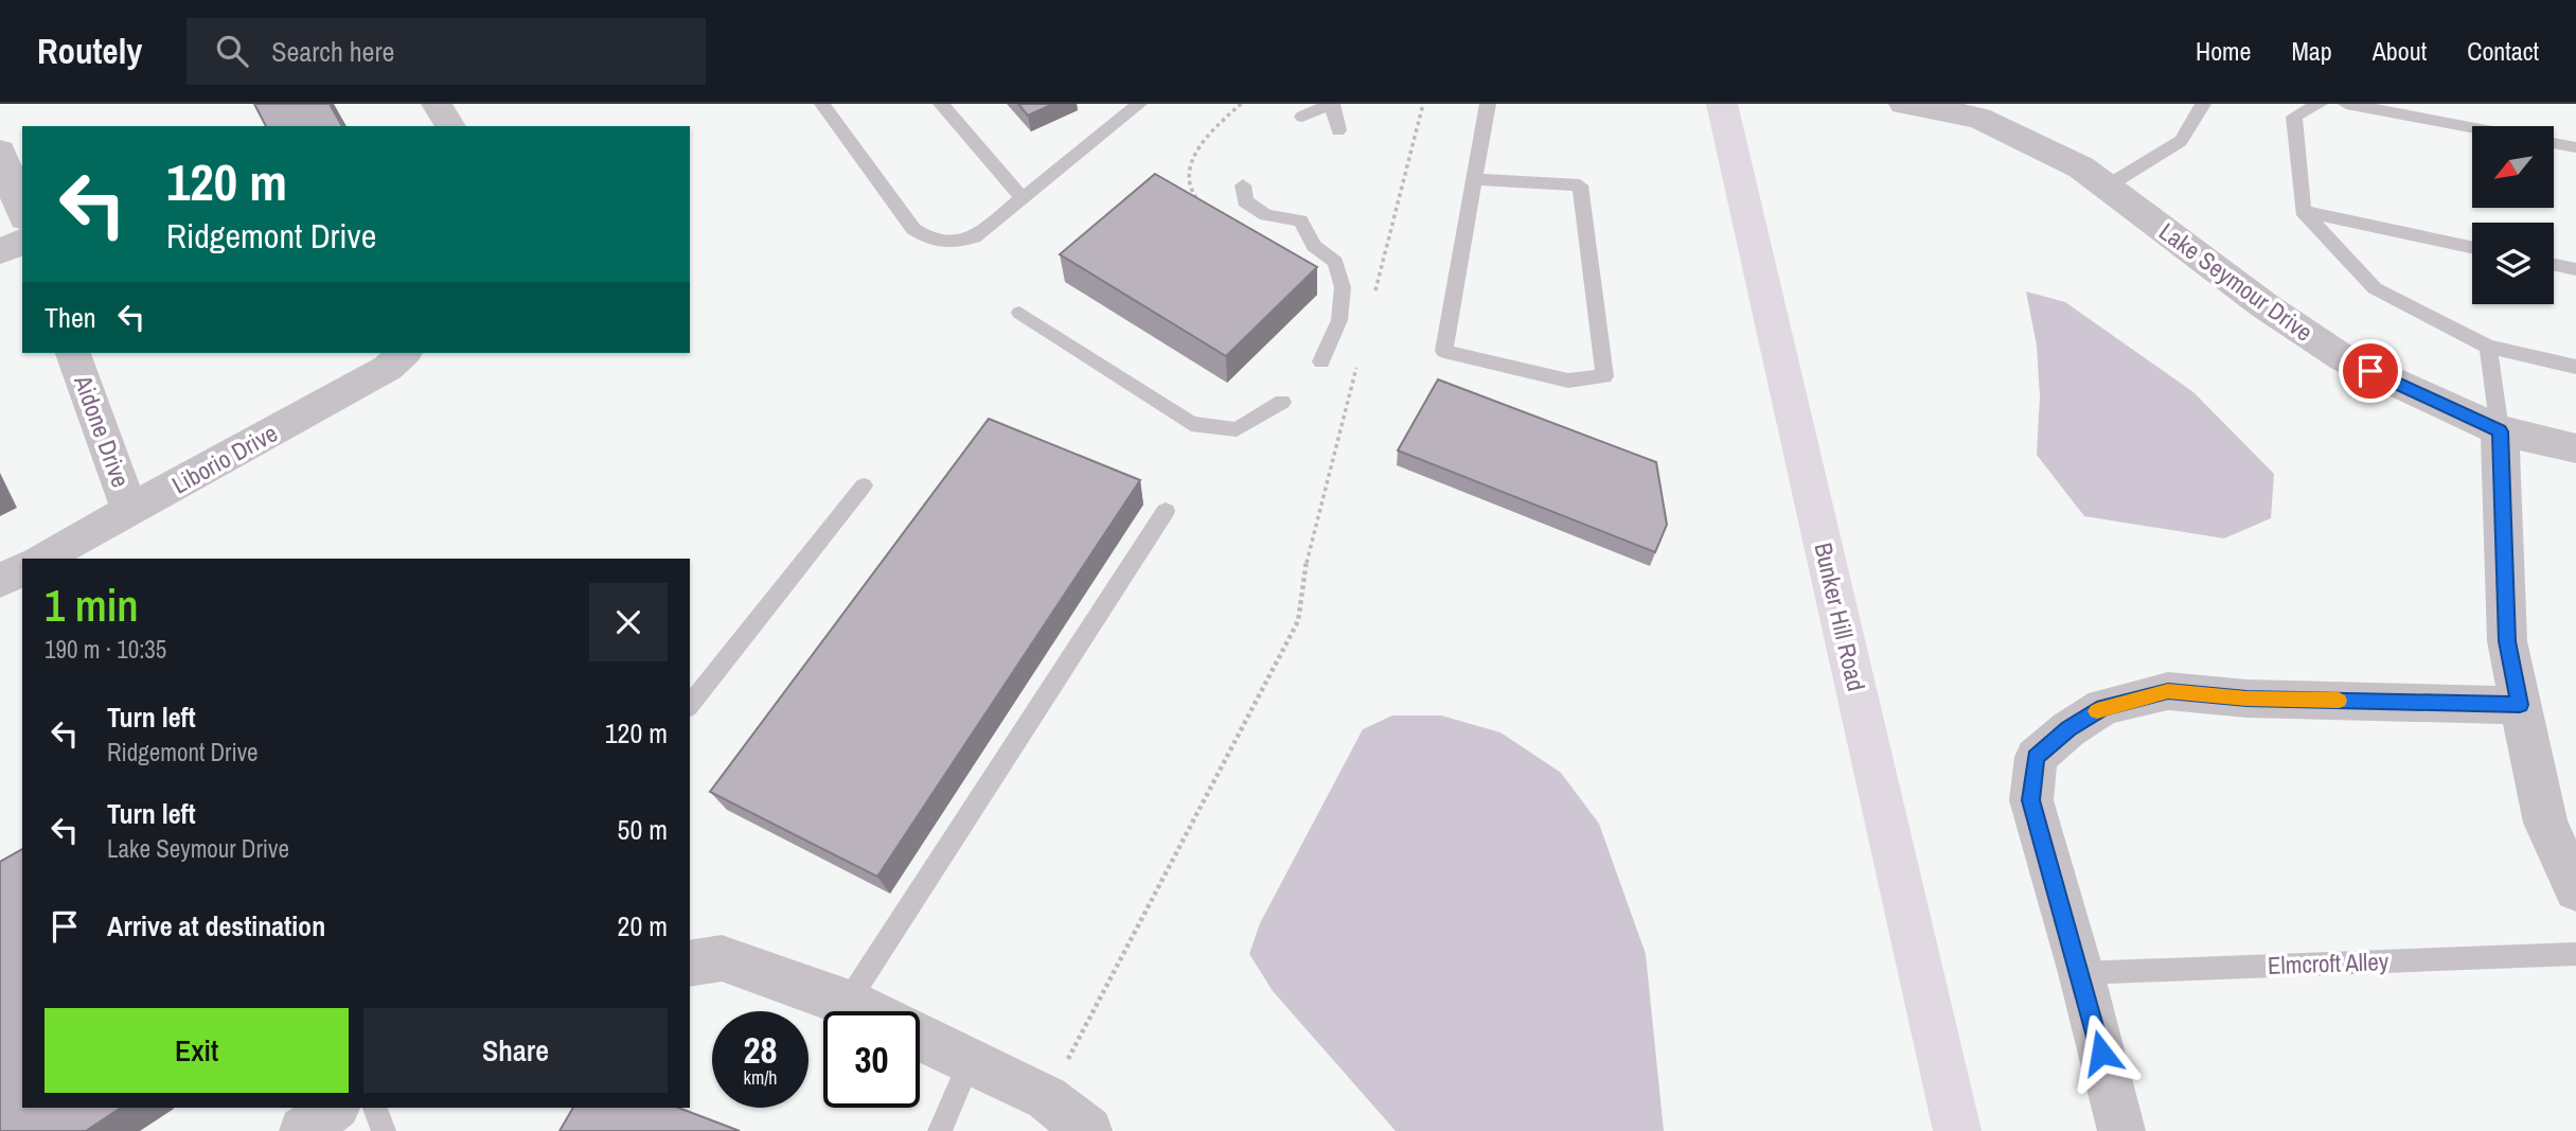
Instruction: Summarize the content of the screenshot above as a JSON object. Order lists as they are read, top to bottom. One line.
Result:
{"streets":{"main road":["Bunker Hill Road"],"street":["Lake Seymour Drive","Aidone Drive","Liborio Drive"],"lane":["Elmcroft Alley"]},"crossings":[["Aidone Drive","Liborio Drive"]],"north":"bottom left","page":{"header":"Routely","search":"Search here","nav":["Home","Map","About","Contact"],"turn":["120 m","Ridgemont Drive"],"then":"Then","heading":["1 min","190 m · 10:35"],"list":[{"name":"Turn left","note":"Ridgemont Drive","value":"120 m"},{"name":"Turn left","note":"Lake Seymour Drive","value":"50 m"},{"name":"Arrive at destination","value":"20 m"}],"buttons":["Exit","Share"],"speed":"28 km/h","limit":"30"}}
